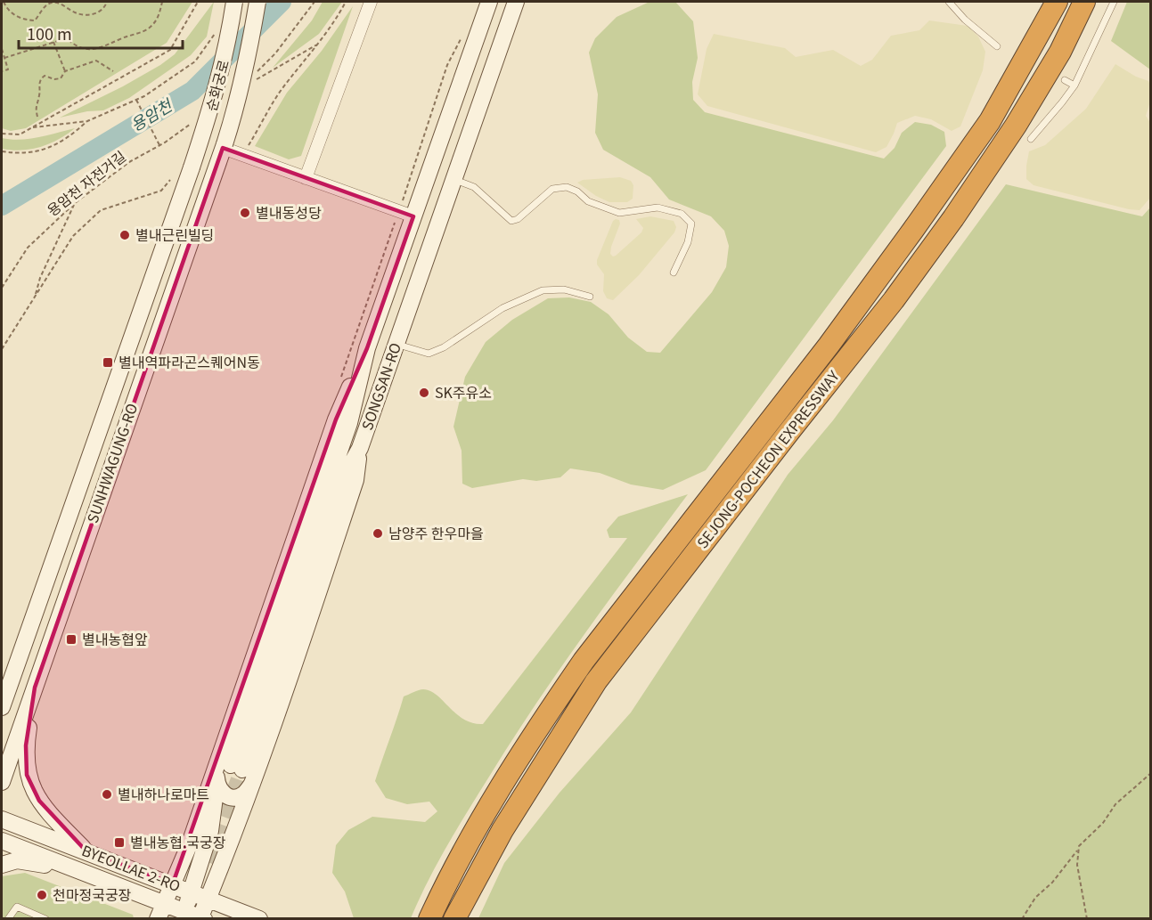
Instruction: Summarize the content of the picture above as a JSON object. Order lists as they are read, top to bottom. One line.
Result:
{"streets":{"highway":["SEJONG-POCHEON EXPRESSWAY"],"street":["순화궁로","SONGSAN-RO","SUNHWAGUNG-RO","BYEOLLAE 2-RO"],"path":["용암천 자전거길"]},"crossings":[["순화궁로","SUNHWAGUNG-RO"]],"water":["용암천"],"places":{"other":["별내동성당","별내근린빌딩","SK주유소","남양주 한우마을","별내하나로마트","천마정국궁장"],"transit":["별내역파라곤스퀘어N동","별내농협앞","별내농협.국궁장"]},"scale_bar":"100 m"}
